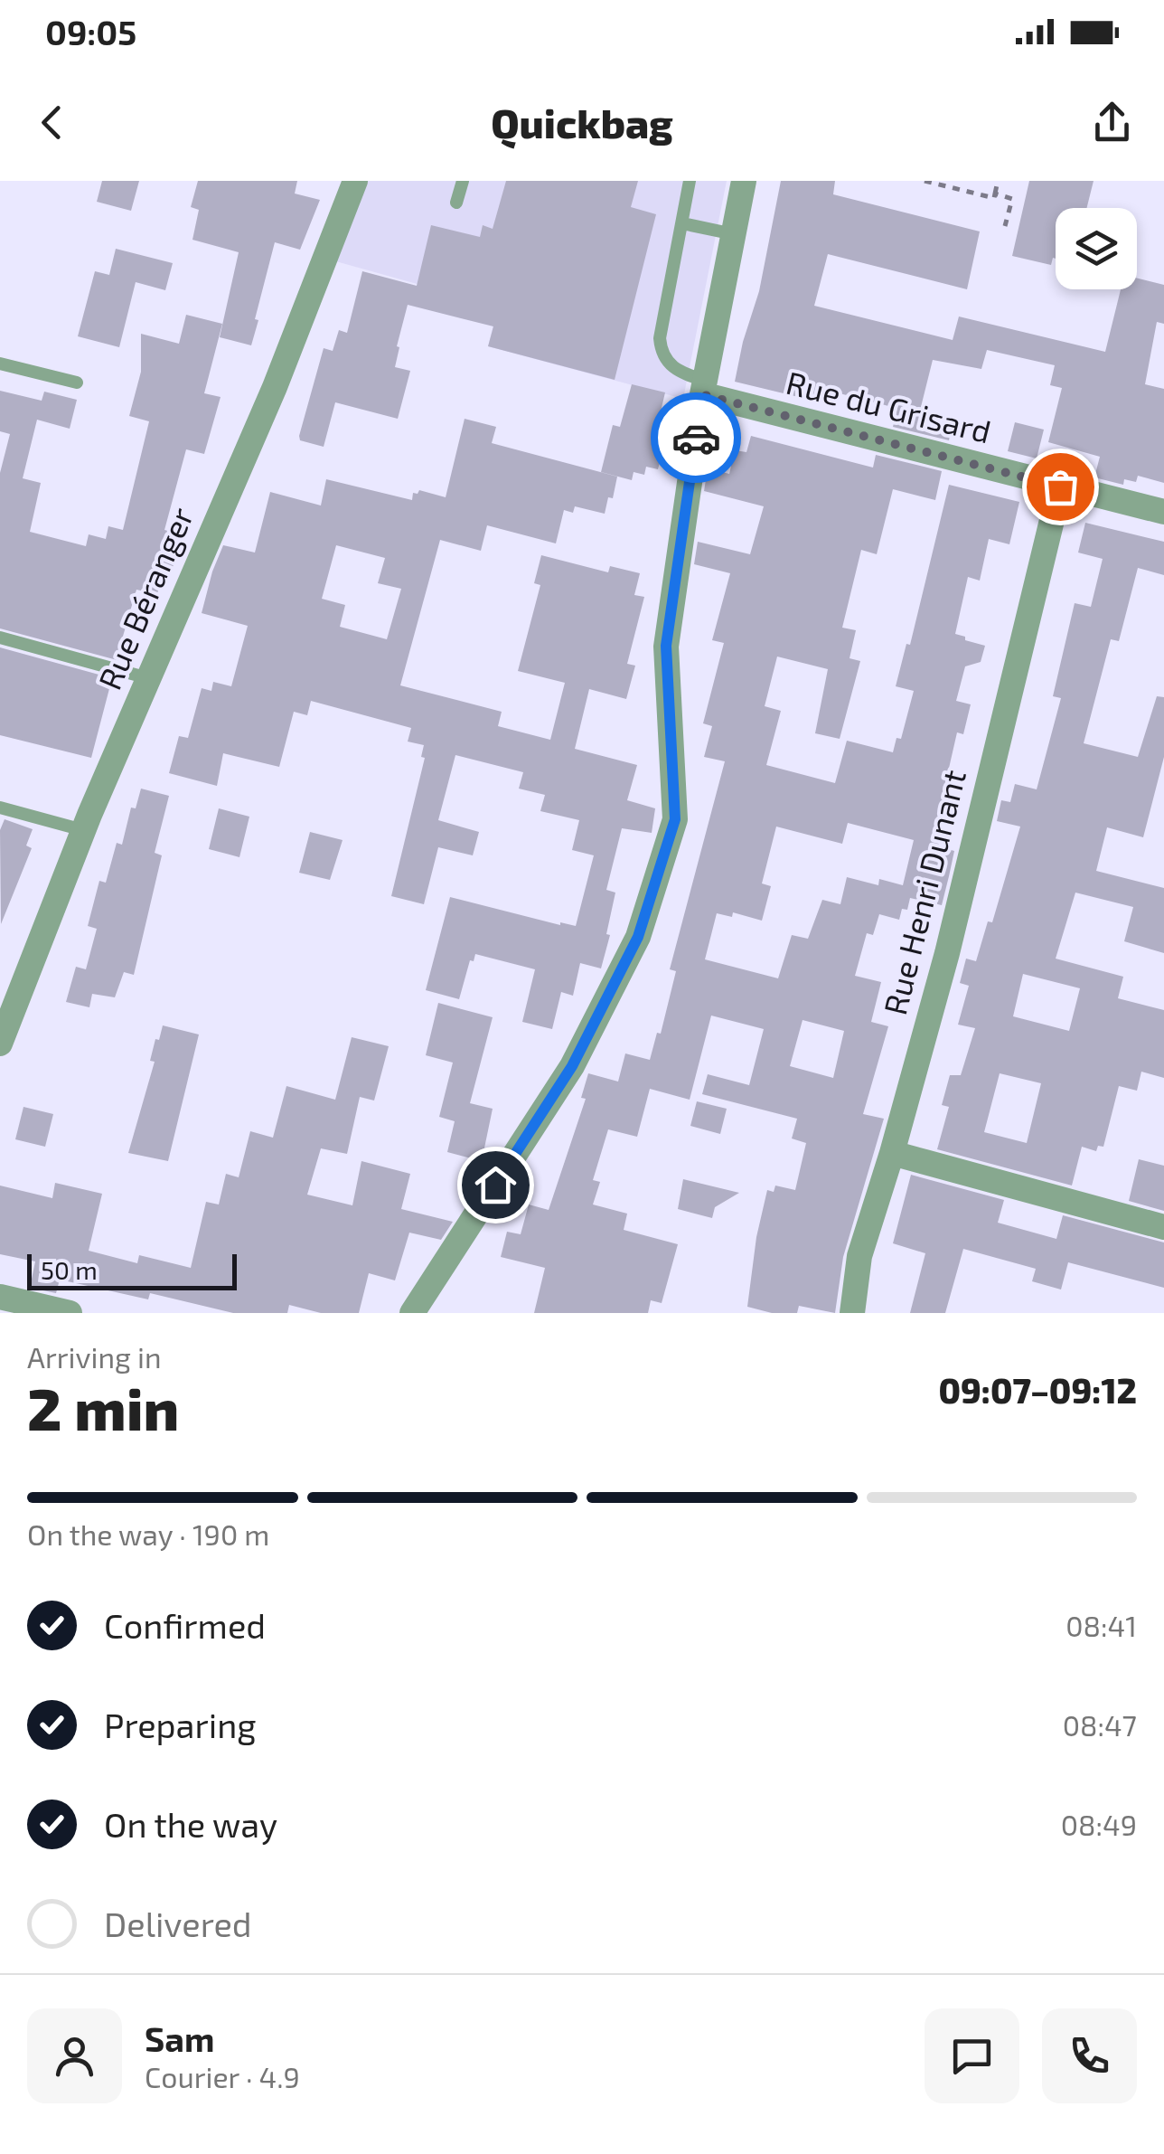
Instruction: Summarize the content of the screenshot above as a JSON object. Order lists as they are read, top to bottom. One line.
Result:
{"streets":{"street":["Rue du Grisard","Rue Béranger","Rue Henri Dunant"]},"crossings":[["Rue du Grisard","Rue Henri Dunant"]],"scale_bar":"50 m","page":{"status":"09:05","header":"Quickbag","scale":"50 m","heading":["2 min","Arriving in","09:07–09:12"],"panel":["Sam","Courier · 4.9"],"bar":"On the way · 190 m","list":[["Confirmed","08:41"],["Preparing","08:47"],["On the way","08:49"],"Delivered"]}}
